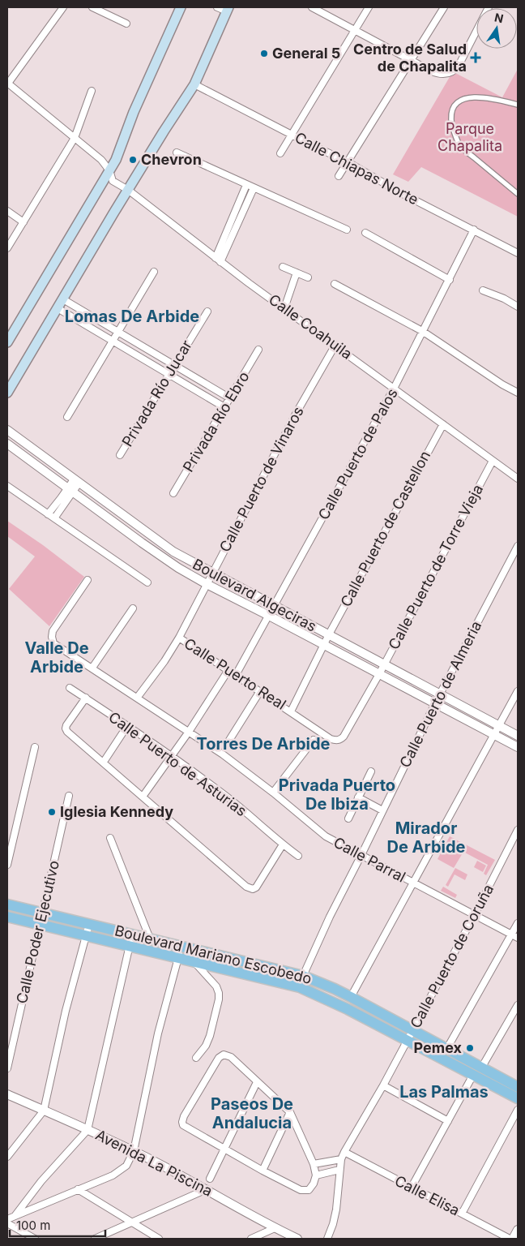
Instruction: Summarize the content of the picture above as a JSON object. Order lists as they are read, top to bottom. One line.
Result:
{"streets":{"main road":["Boulevard Mariano Escobedo"],"street":["Calle Chiapas Norte","Calle Coahuila","Privada Río Jucar","Privada Río Ebro","Calle Puerto de Palos","Calle Puerto de Vinaros","Calle Puerto de Castellon","Calle Puerto de Torre Vieja","Boulevard Algeciras","Calle Puerto Real","Calle Puerto de Almeria","Calle Puerto de Asturias","Calle Parral","Calle Poder Ejecutivo","Calle Puerto de Coruña","Avenida La Piscina","Calle Elisa"]},"crossings":[["Calle Chiapas Norte","Calle Puerto de Palos"],["Calle Coahuila","Calle Puerto de Palos"],["Calle Coahuila","Calle Puerto de Vinaros"],["Calle Coahuila","Calle Puerto de Castellon"],["Calle Coahuila","Calle Puerto de Torre Vieja"],["Calle Puerto de Palos","Boulevard Algeciras"],["Calle Puerto de Palos","Calle Puerto Real"],["Calle Puerto de Vinaros","Boulevard Algeciras"],["Calle Puerto de Vinaros","Calle Puerto Real"],["Calle Puerto de Vinaros","Calle Parral"],["Calle Puerto de Castellon","Boulevard Algeciras"],["Calle Puerto de Castellon","Calle Puerto Real"],["Calle Puerto de Torre Vieja","Boulevard Algeciras"],["Calle Puerto de Torre Vieja","Calle Puerto Real"],["Boulevard Algeciras","Calle Puerto de Almeria"],["Calle Puerto de Almeria","Calle Parral"],["Calle Puerto de Almeria","Boulevard Mariano Escobedo"],["Calle Parral","Calle Puerto de Coruña"],["Calle Poder Ejecutivo","Boulevard Mariano Escobedo"],["Boulevard Mariano Escobedo","Calle Puerto de Coruña"],["Calle Puerto de Coruña","Calle Elisa"]],"districts":["Lomas De Arbide","Valle De Arbide","Torres De Arbide","Privada Puerto De Ibiza","Mirador De Arbide","Las Palmas","Paseos De Andalucia"],"parks":["Parque Chapalita"],"places":{"other":["General 5","Chevron","Iglesia Kennedy","Pemex"],"health":["Centro de Salud de Chapalita"]},"scale_bar":"100 m","north":"top"}
